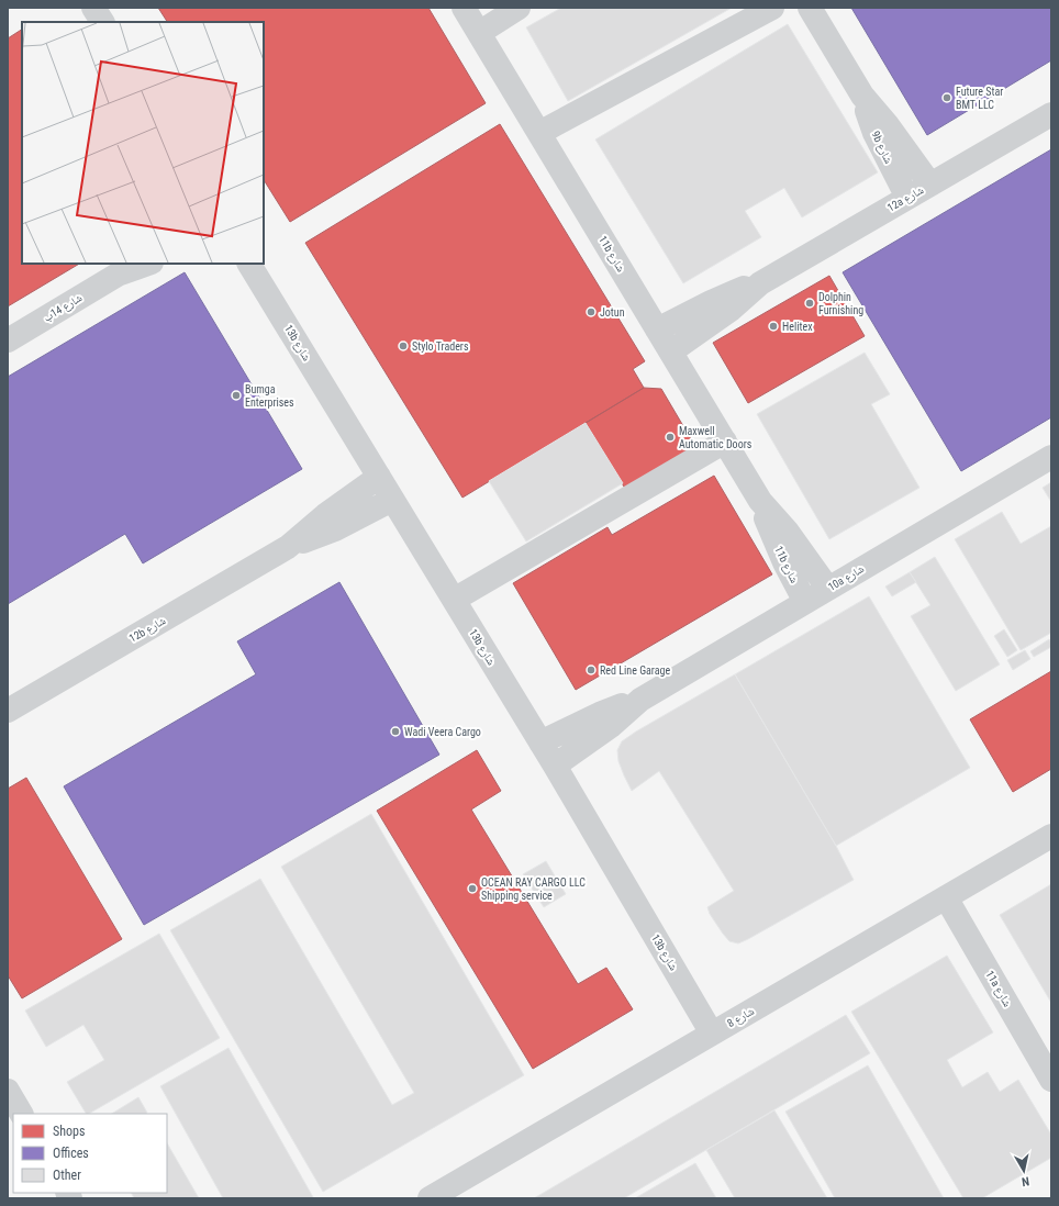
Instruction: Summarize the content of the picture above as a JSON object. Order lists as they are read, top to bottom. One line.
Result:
{"streets":{"street":["9b شارع","12a شارع","11b شارع","شارع 14ب","13b شارع","10a شارع","12b شارع","11a شارع","شارع 8"]},"crossings":[["9b شارع","12a شارع"],["12a شارع","11b شارع"],["11b شارع","10a شارع"],["13b شارع","10a شارع"],["13b شارع","12b شارع"],["13b شارع","شارع 8"],["11a شارع","شارع 8"]],"places":["Future Star BMT LLC","Dolphin Furnishing","Jotun","Helitex","Stylo Traders","Bumga Enterprises","Maxwell Automatic Doors","Red Line Garage","Wadi Veera Cargo","OCEAN RAY CARGO LLC Shipping service"],"legend":["Shops","Offices","Other"],"north":"bottom"}
